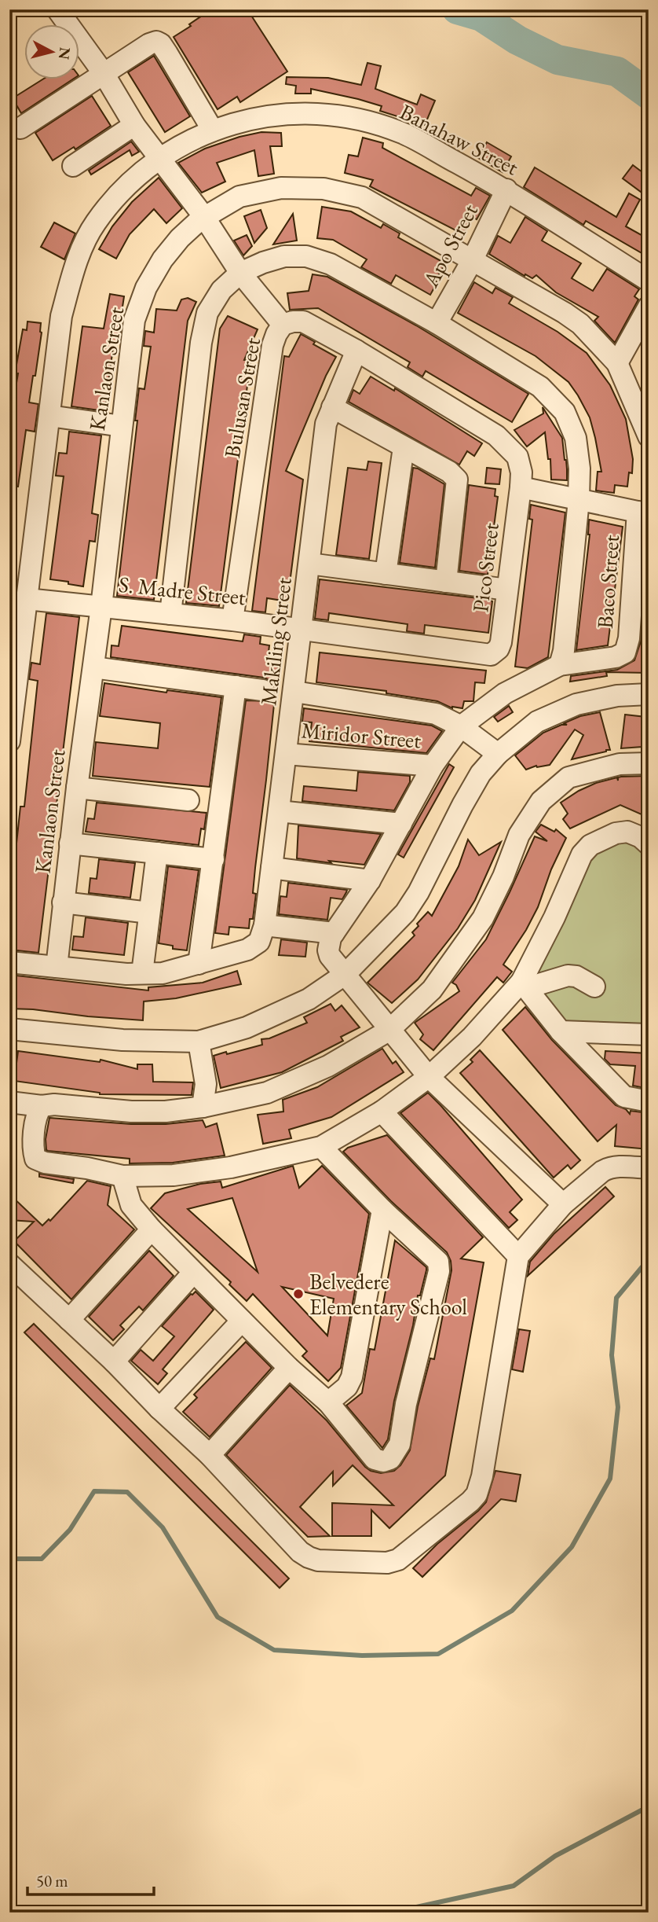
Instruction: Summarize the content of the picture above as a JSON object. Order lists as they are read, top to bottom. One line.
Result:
{"streets":{"street":["Banahaw Street","Apo Street","Kanlaon Street","Bulusan Street","Pico Street","Baco Street","S. Madre Street","Makiling Street","Miridor Street"]},"crossings":[["Banahaw Street","Apo Street"],["Banahaw Street","S. Madre Street"],["Apo Street","Kanlaon Street"],["Kanlaon Street","S. Madre Street"],["Bulusan Street","Pico Street"],["Bulusan Street","S. Madre Street"],["Bulusan Street","Makiling Street"],["Pico Street","S. Madre Street"],["S. Madre Street","Makiling Street"],["Makiling Street","Miridor Street"]],"places":["Belvedere Elementary School"],"scale_bar":"50 m","north":"right"}
